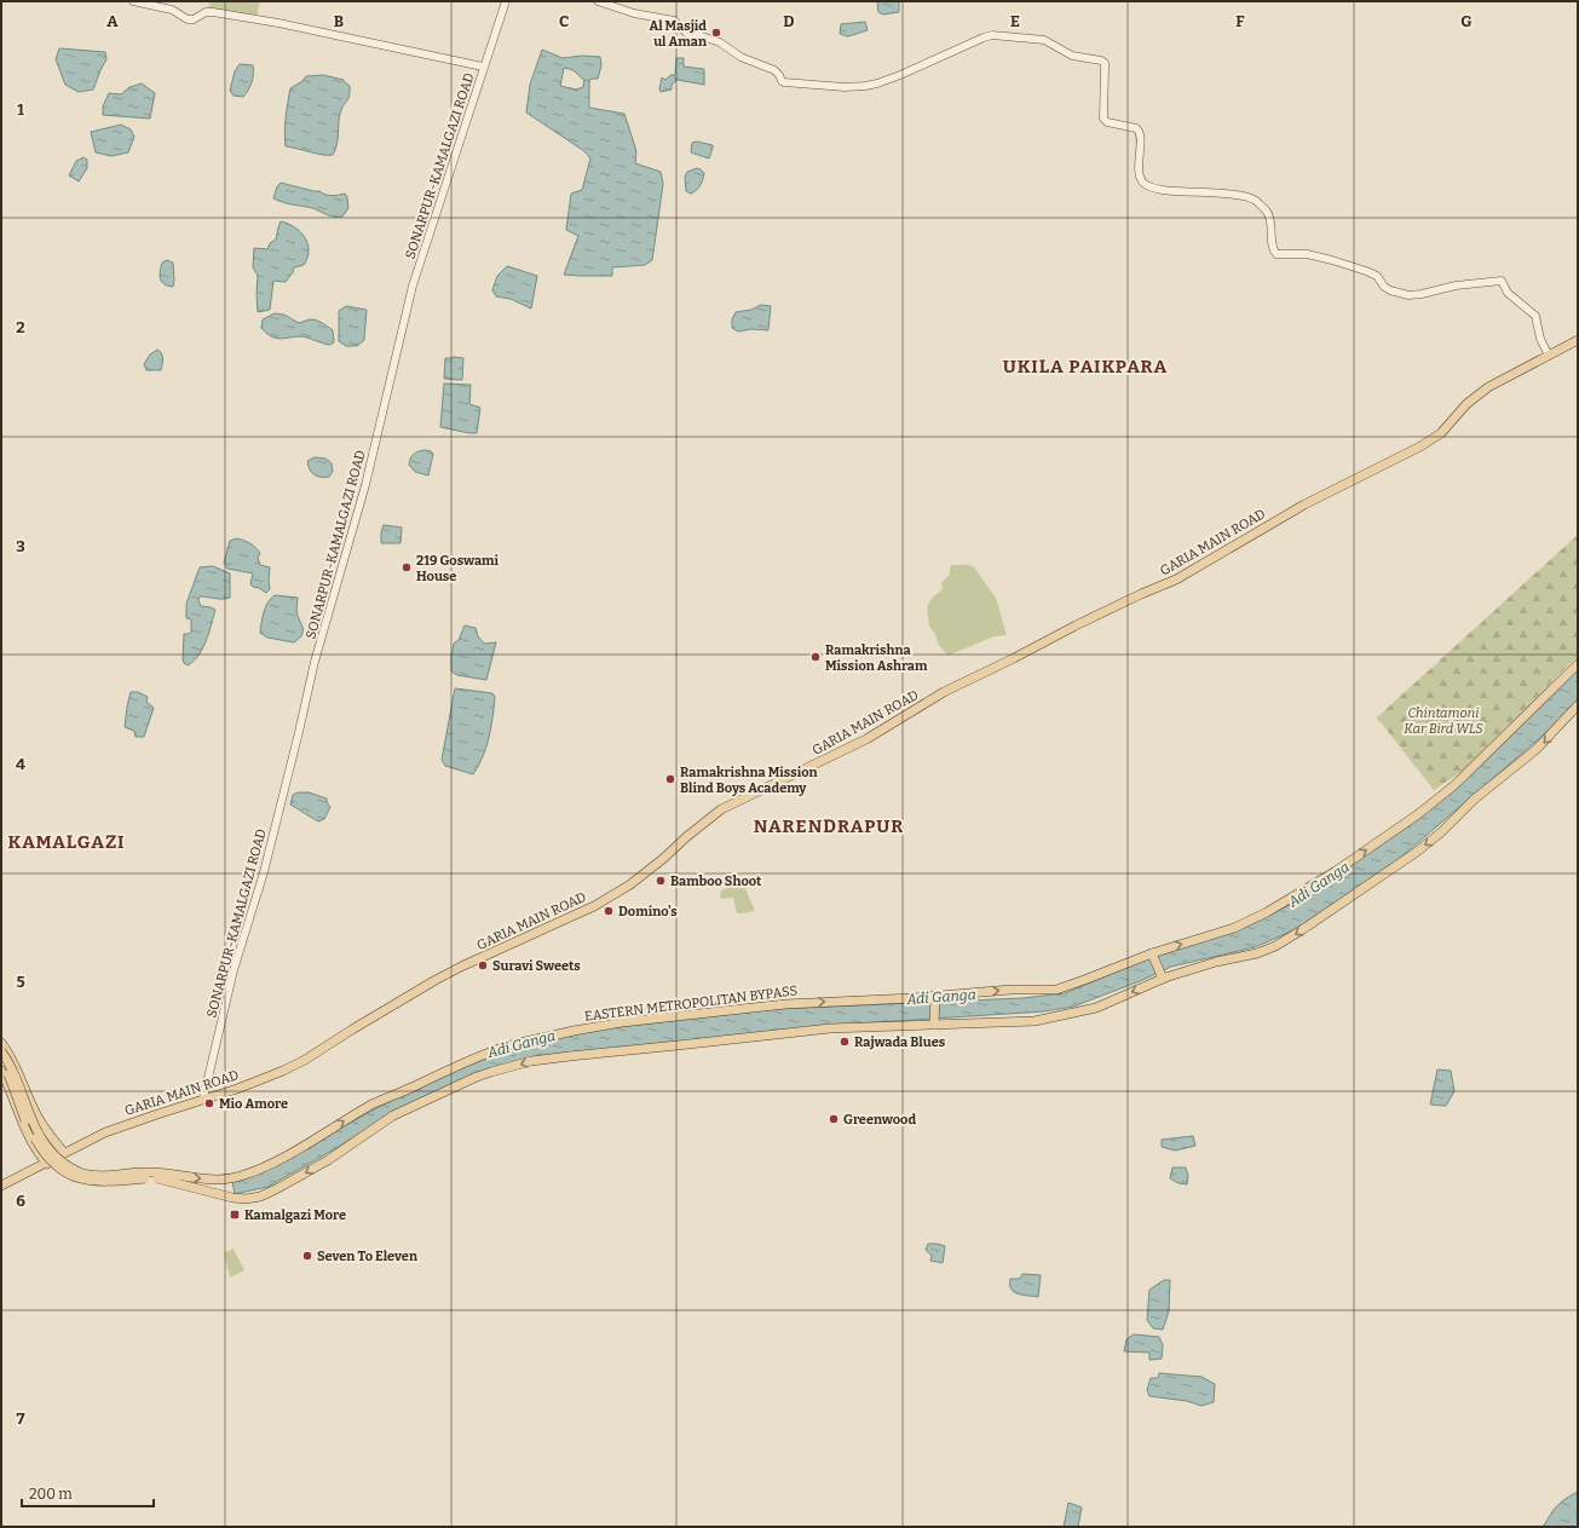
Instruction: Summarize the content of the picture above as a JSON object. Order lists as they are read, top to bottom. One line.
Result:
{"streets":{"main road":["GARIA MAIN ROAD","EASTERN METROPOLITAN BYPASS"],"street":["SONARPUR-KAMALGAZI ROAD"]},"crossings":[["SONARPUR-KAMALGAZI ROAD","GARIA MAIN ROAD"]],"districts":["UKILA PAIKPARA","NARENDRAPUR","KAMALGAZI"],"water":["Adi Ganga"],"parks":["Chintamoni Kar Bird WLS"],"places":{"other":["Al Masjid ul Aman","219 Goswami House","Ramakrishna Mission Ashram","Ramakrishna Mission Blind Boys Academy","Bamboo Shoot","Domino's","Suravi Sweets","Rajwada Blues","Mio Amore","Greenwood","Seven To Eleven"],"transit":["Kamalgazi More"]},"scale_bar":"200 m","grid":{"columns":["A","B","C","D","E","F","G"],"rows":["1","2","3","4","5","6","7"]}}
